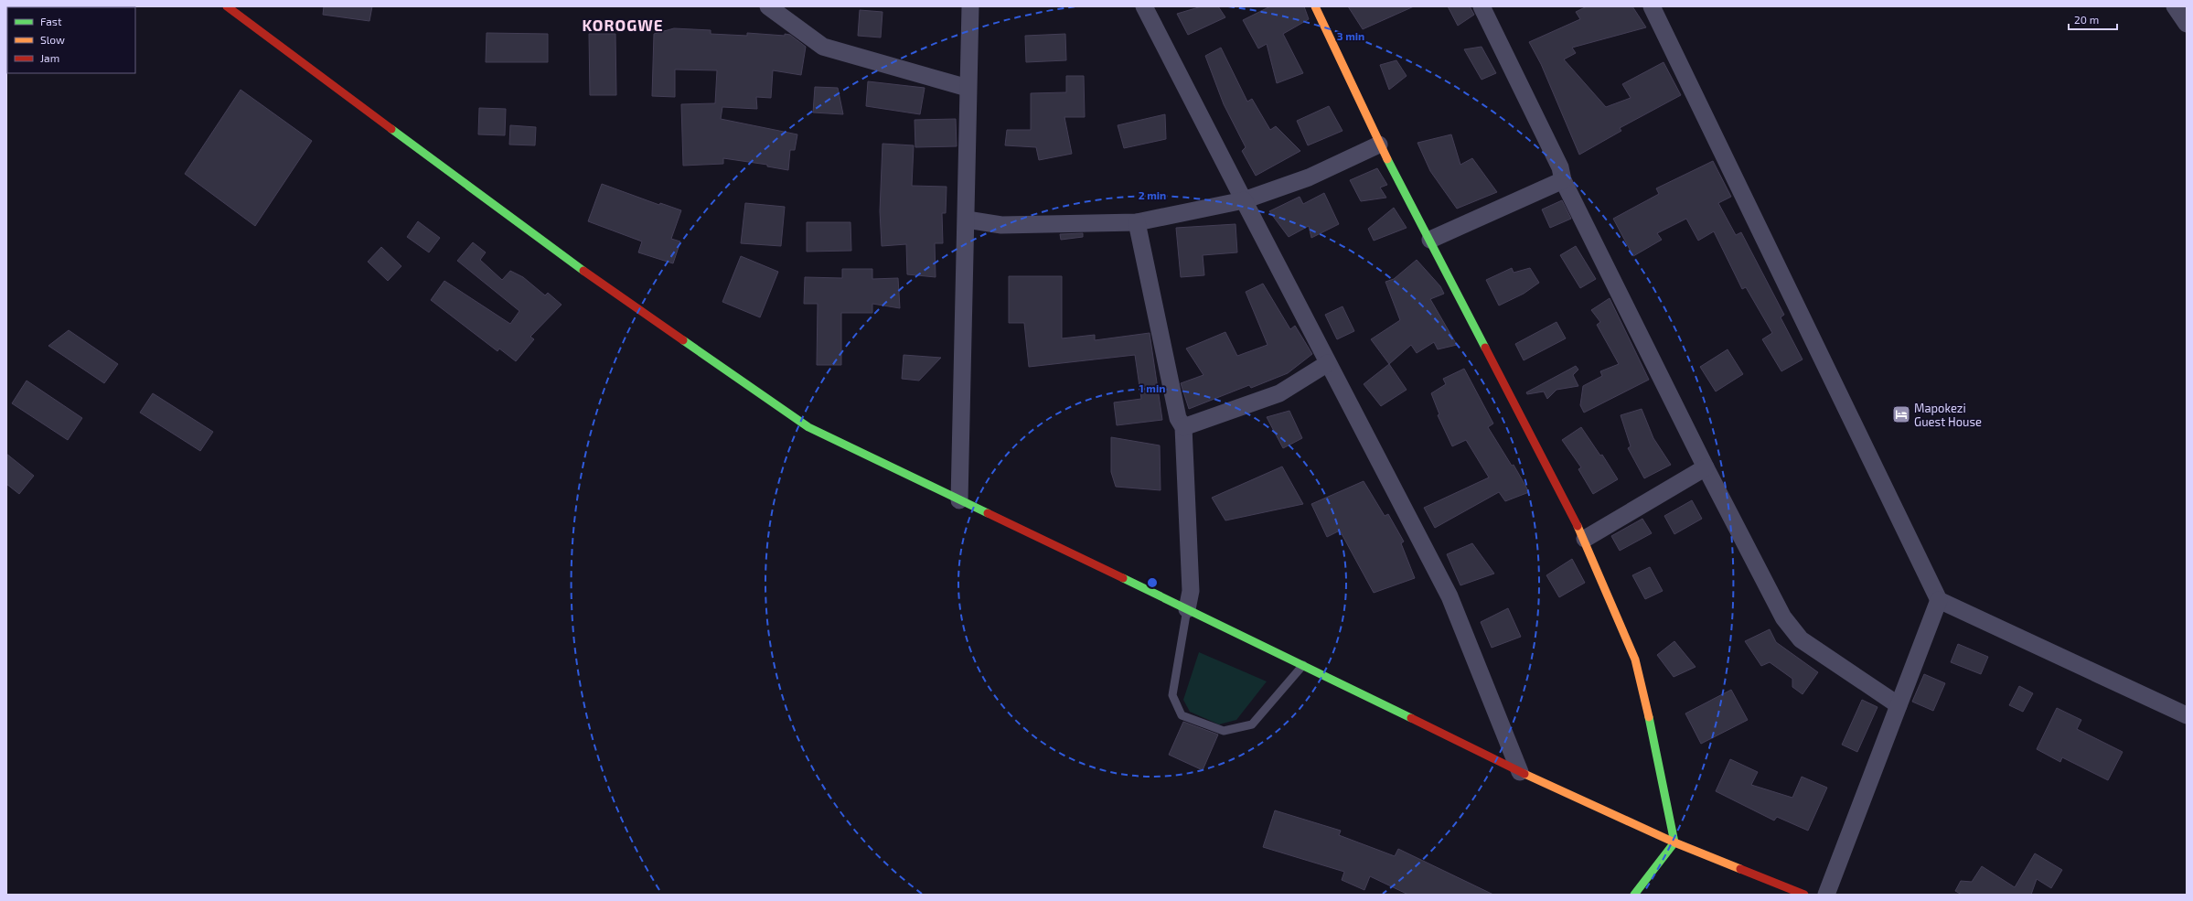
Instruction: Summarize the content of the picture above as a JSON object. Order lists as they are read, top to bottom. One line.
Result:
{"districts":["KOROGWE"],"places":{"hotel":["Mapokezi Guest House"]},"legend":["Fast","Slow","Jam"],"scale_bar":"20 m","rings":["3 min","2 min","1 min"]}
